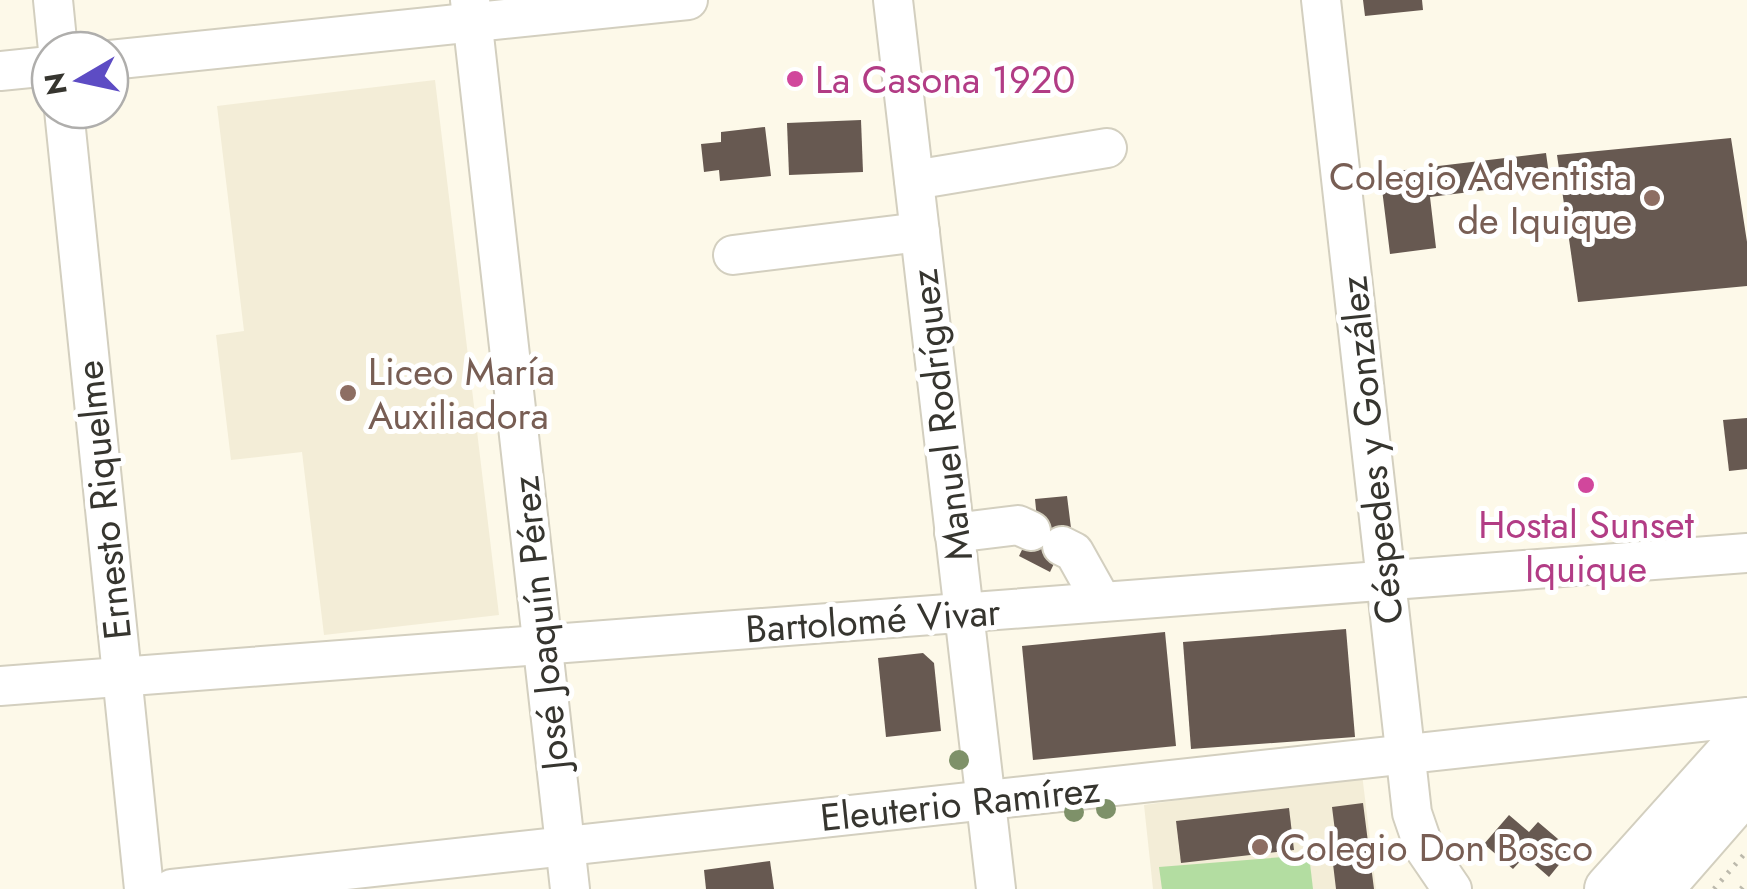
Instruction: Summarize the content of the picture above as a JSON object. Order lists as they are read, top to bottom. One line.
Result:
{"streets":{"street":["Manuel Rodríguez","Céspedes y González","Ernesto Riquelme","Bartolomé Vivar","José Joaquín Pérez","Eleuterio Ramírez"]},"crossings":[["Manuel Rodríguez","Bartolomé Vivar"],["Manuel Rodríguez","Eleuterio Ramírez"],["Céspedes y González","Bartolomé Vivar"],["Céspedes y González","Eleuterio Ramírez"],["Ernesto Riquelme","Bartolomé Vivar"],["Bartolomé Vivar","José Joaquín Pérez"],["José Joaquín Pérez","Eleuterio Ramírez"]],"places":["La Casona 1920","Colegio Adventista de Iquique","Liceo María Auxiliadora","Hostal Sunset Iquique","Colegio Don Bosco"],"north":"left"}
